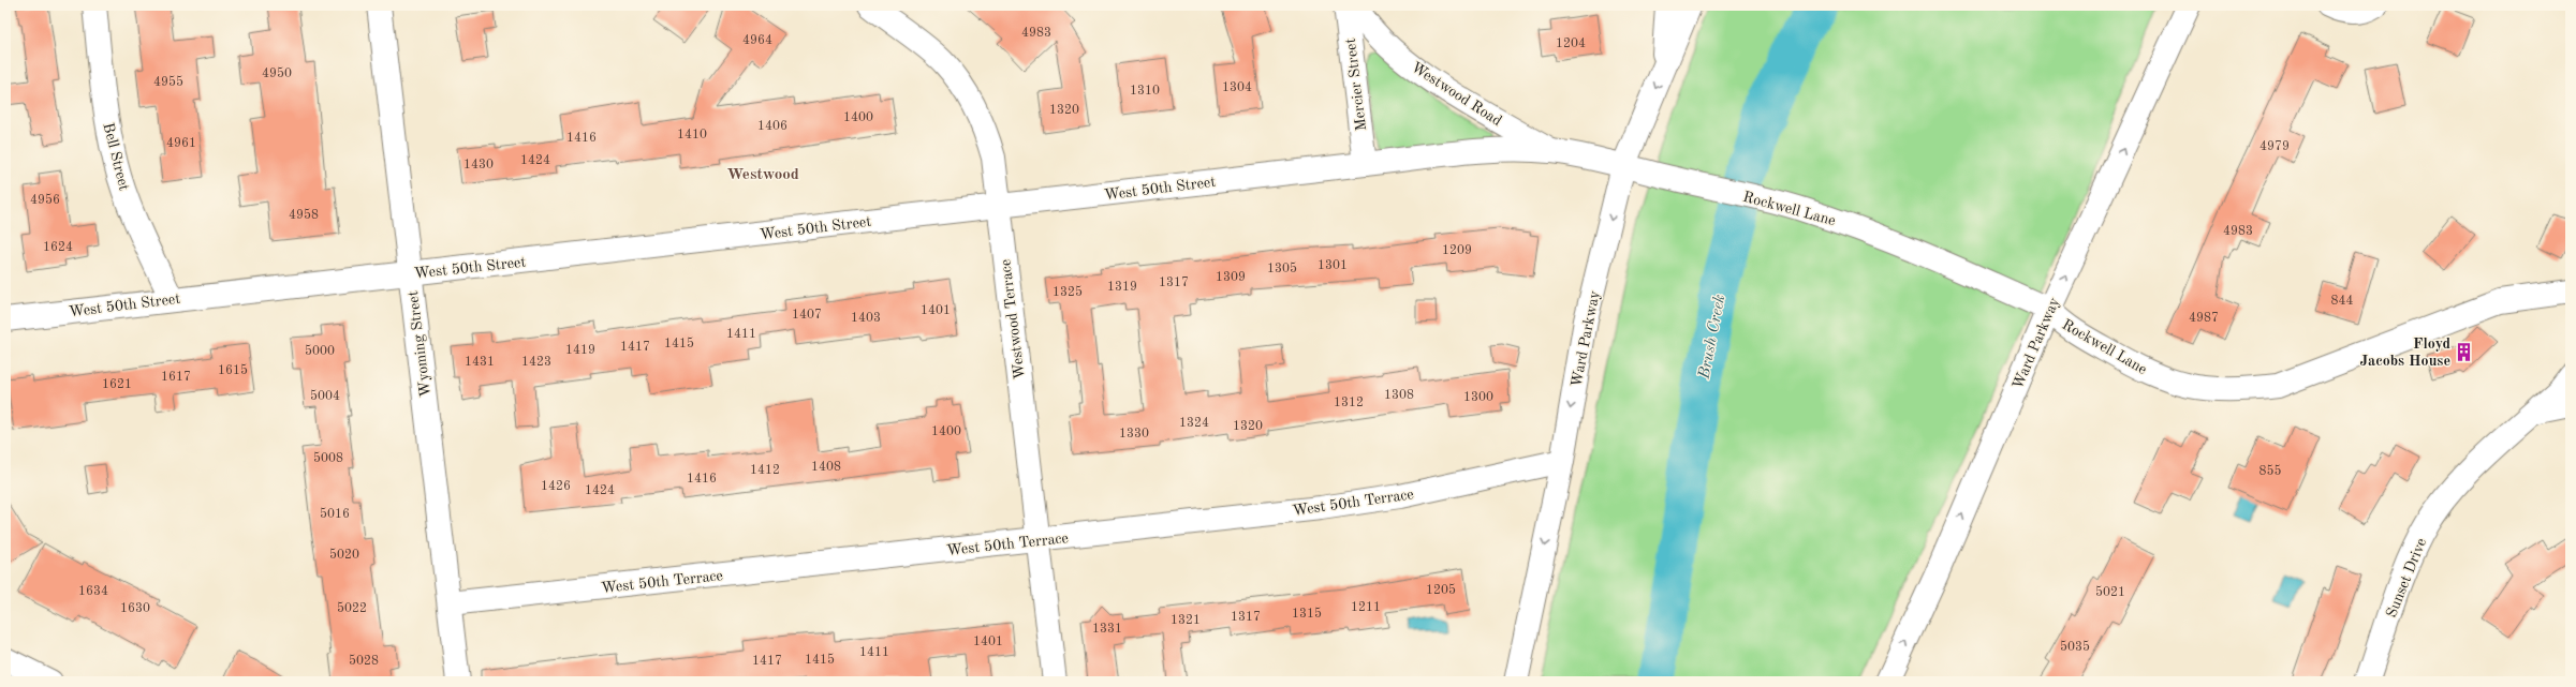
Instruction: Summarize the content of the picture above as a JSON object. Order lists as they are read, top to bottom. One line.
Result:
{"streets":{"main road":["Mercier Street","Westwood Road","Bell Street","West 50th Street","Rockwell Lane","Westwood Terrace","Ward Parkway","Wyoming Street","West 50th Terrace","Sunset Drive"]},"crossings":[["Mercier Street","West 50th Street"],["Westwood Road","West 50th Street"],["Bell Street","West 50th Street"],["West 50th Street","Rockwell Lane"],["West 50th Street","Westwood Terrace"],["West 50th Street","Ward Parkway"],["West 50th Street","Wyoming Street"],["Rockwell Lane","Ward Parkway"],["Westwood Terrace","West 50th Terrace"],["Ward Parkway","West 50th Terrace"],["Wyoming Street","West 50th Terrace"]],"districts":["Westwood"],"water":["Brush Creek"],"places":{"building":["Floyd Jacobs House"]},"house_numbers":["4983","4964","1204","4950","4955","1304","1310","1320","1400","1406","1410","1416","4961","4979","1424","1430","4956","4958","4983","1624","1209","1301","1305","1309","1317","1319","1325","844","1401","1407","1403","4987","1411","1415","1417","1419","5000","1431","1423","1615","1617","1621","1308","5004","1300","1312","1324","1320","1400","1330","5008","1408","1412","855","1416","1426","1424","5016","5020","1205","1634","5021","1211","1630","5022","1315","1317","1321","1331","1401","5035","1411","1415","5028","1417"]}
